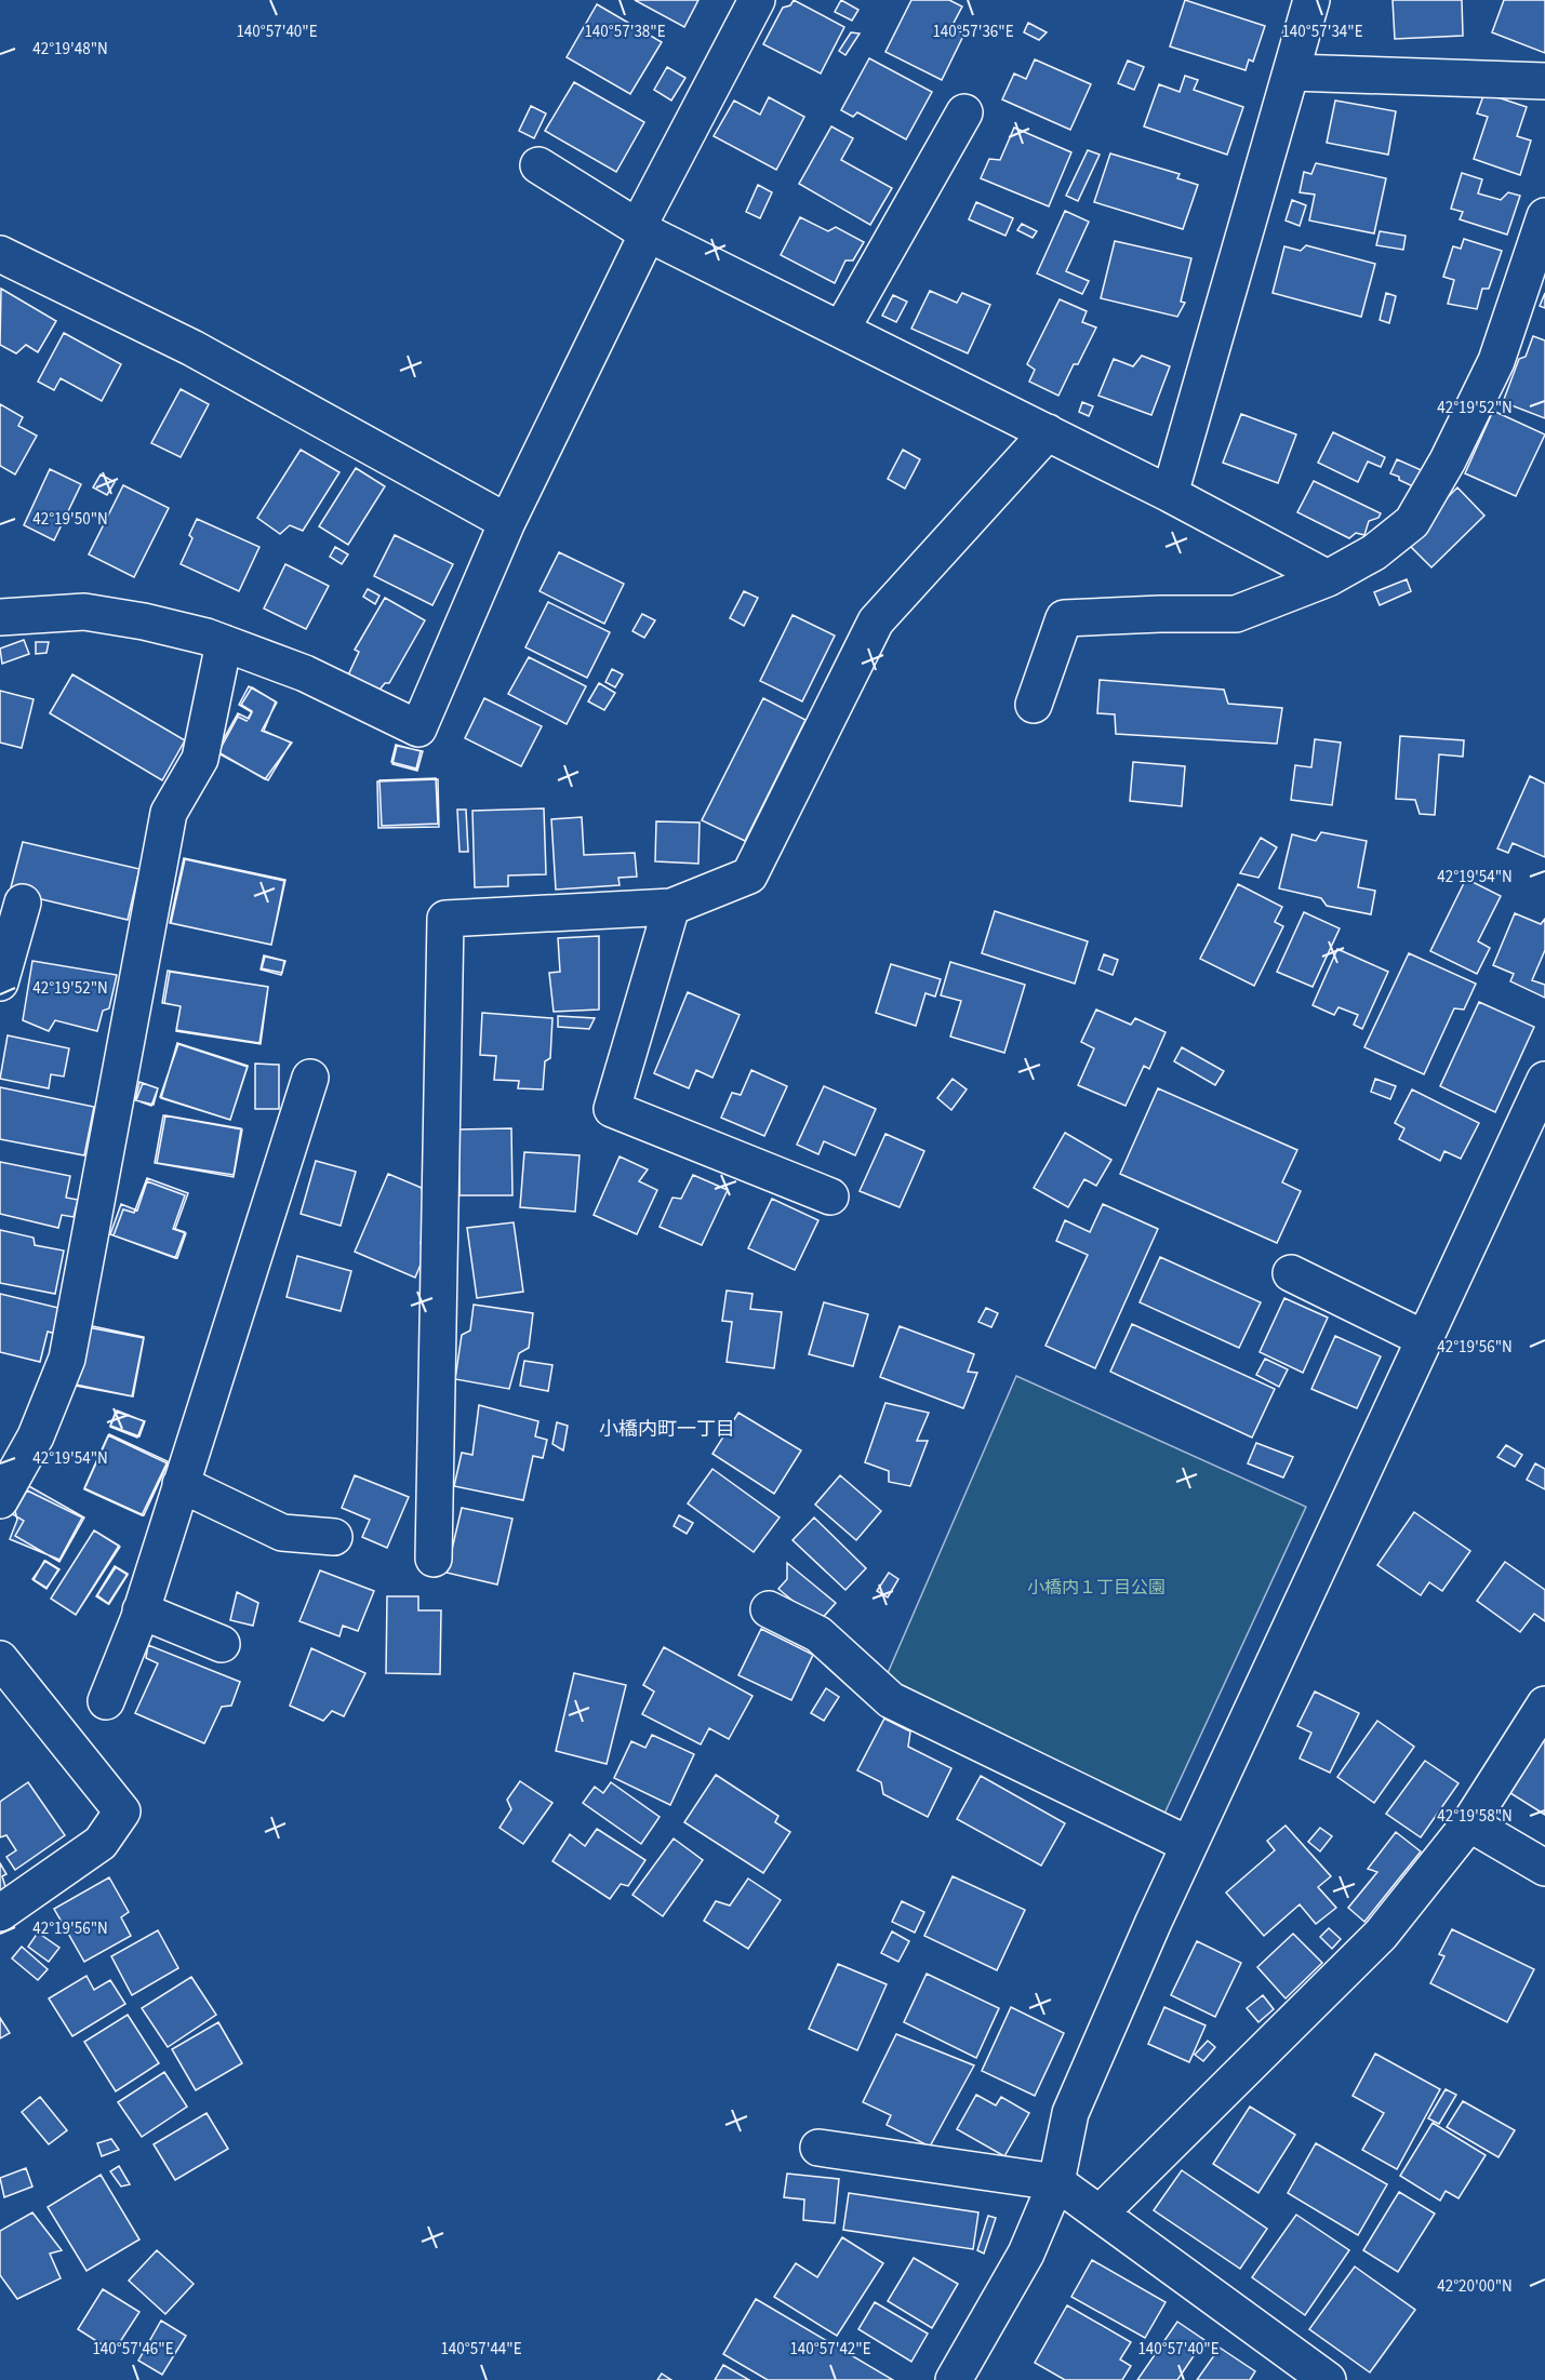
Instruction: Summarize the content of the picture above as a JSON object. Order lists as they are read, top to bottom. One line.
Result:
{"districts":["小橋内町一丁目"],"parks":["小橋内１丁目公園"],"coordinates":["140°57'40\"E","140°57'38\"E","140°57'36\"E","140°57'34\"E","42°19'48\"N","42°19'52\"N","42°19'50\"N","42°19'54\"N","42°19'56\"N","42°19'58\"N","42°20'00\"N","140°57'46\"E","140°57'44\"E","140°57'42\"E"]}
